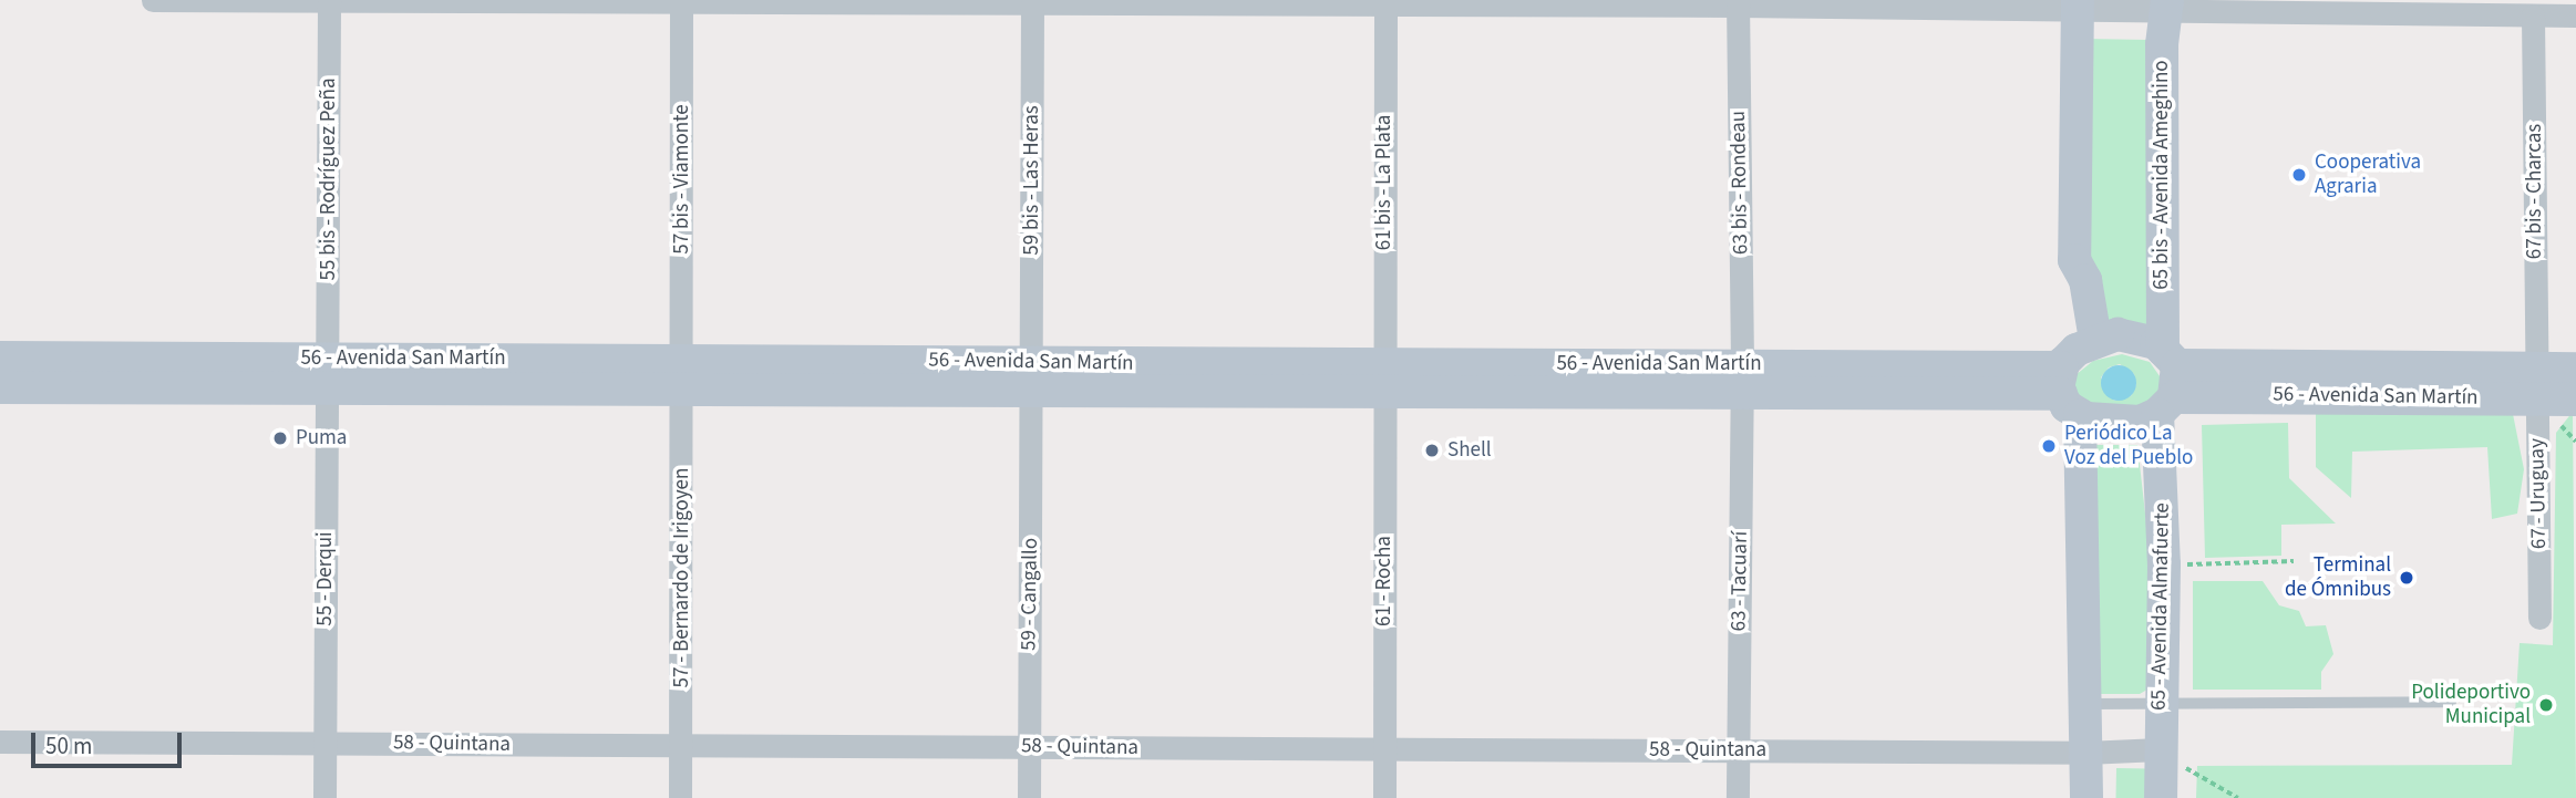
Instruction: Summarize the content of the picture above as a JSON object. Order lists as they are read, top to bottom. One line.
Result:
{"streets":{"main road":["65 bis - Avenida Ameghino","56 - Avenida San Martín","65 - Avenida Almafuerte"],"street":["55 bis - Rodríguez Peña","57 bis - Viamonte","59 bis - Las Heras","61 bis - La Plata","63 bis - Rondeau","67 bis - Charcas","67 - Uruguay","57 - Bernardo de Irigoyen","55 - Derqui","61 - Rocha","63 - Tacuarí","59 - Cangallo","58 - Quintana"]},"crossings":[["65 bis - Avenida Ameghino","56 - Avenida San Martín"],["65 bis - Avenida Ameghino","65 - Avenida Almafuerte"],["55 bis - Rodríguez Peña","56 - Avenida San Martín"],["55 bis - Rodríguez Peña","55 - Derqui"],["57 bis - Viamonte","56 - Avenida San Martín"],["57 bis - Viamonte","57 - Bernardo de Irigoyen"],["59 bis - Las Heras","56 - Avenida San Martín"],["59 bis - Las Heras","59 - Cangallo"],["61 bis - La Plata","56 - Avenida San Martín"],["61 bis - La Plata","61 - Rocha"],["63 bis - Rondeau","56 - Avenida San Martín"],["63 bis - Rondeau","63 - Tacuarí"],["67 bis - Charcas","56 - Avenida San Martín"],["67 bis - Charcas","67 - Uruguay"],["56 - Avenida San Martín","67 - Uruguay"],["56 - Avenida San Martín","57 - Bernardo de Irigoyen"],["56 - Avenida San Martín","55 - Derqui"],["56 - Avenida San Martín","61 - Rocha"],["56 - Avenida San Martín","63 - Tacuarí"],["56 - Avenida San Martín","59 - Cangallo"],["56 - Avenida San Martín","65 - Avenida Almafuerte"],["57 - Bernardo de Irigoyen","58 - Quintana"],["55 - Derqui","58 - Quintana"],["61 - Rocha","58 - Quintana"],["63 - Tacuarí","58 - Quintana"],["59 - Cangallo","58 - Quintana"],["65 - Avenida Almafuerte","58 - Quintana"]],"places":["Cooperativa Agraria","Puma","Periódico La Voz del Pueblo","Shell","Terminal de Ómnibus","Polideportivo Municipal"],"scale_bar":"50 m"}
